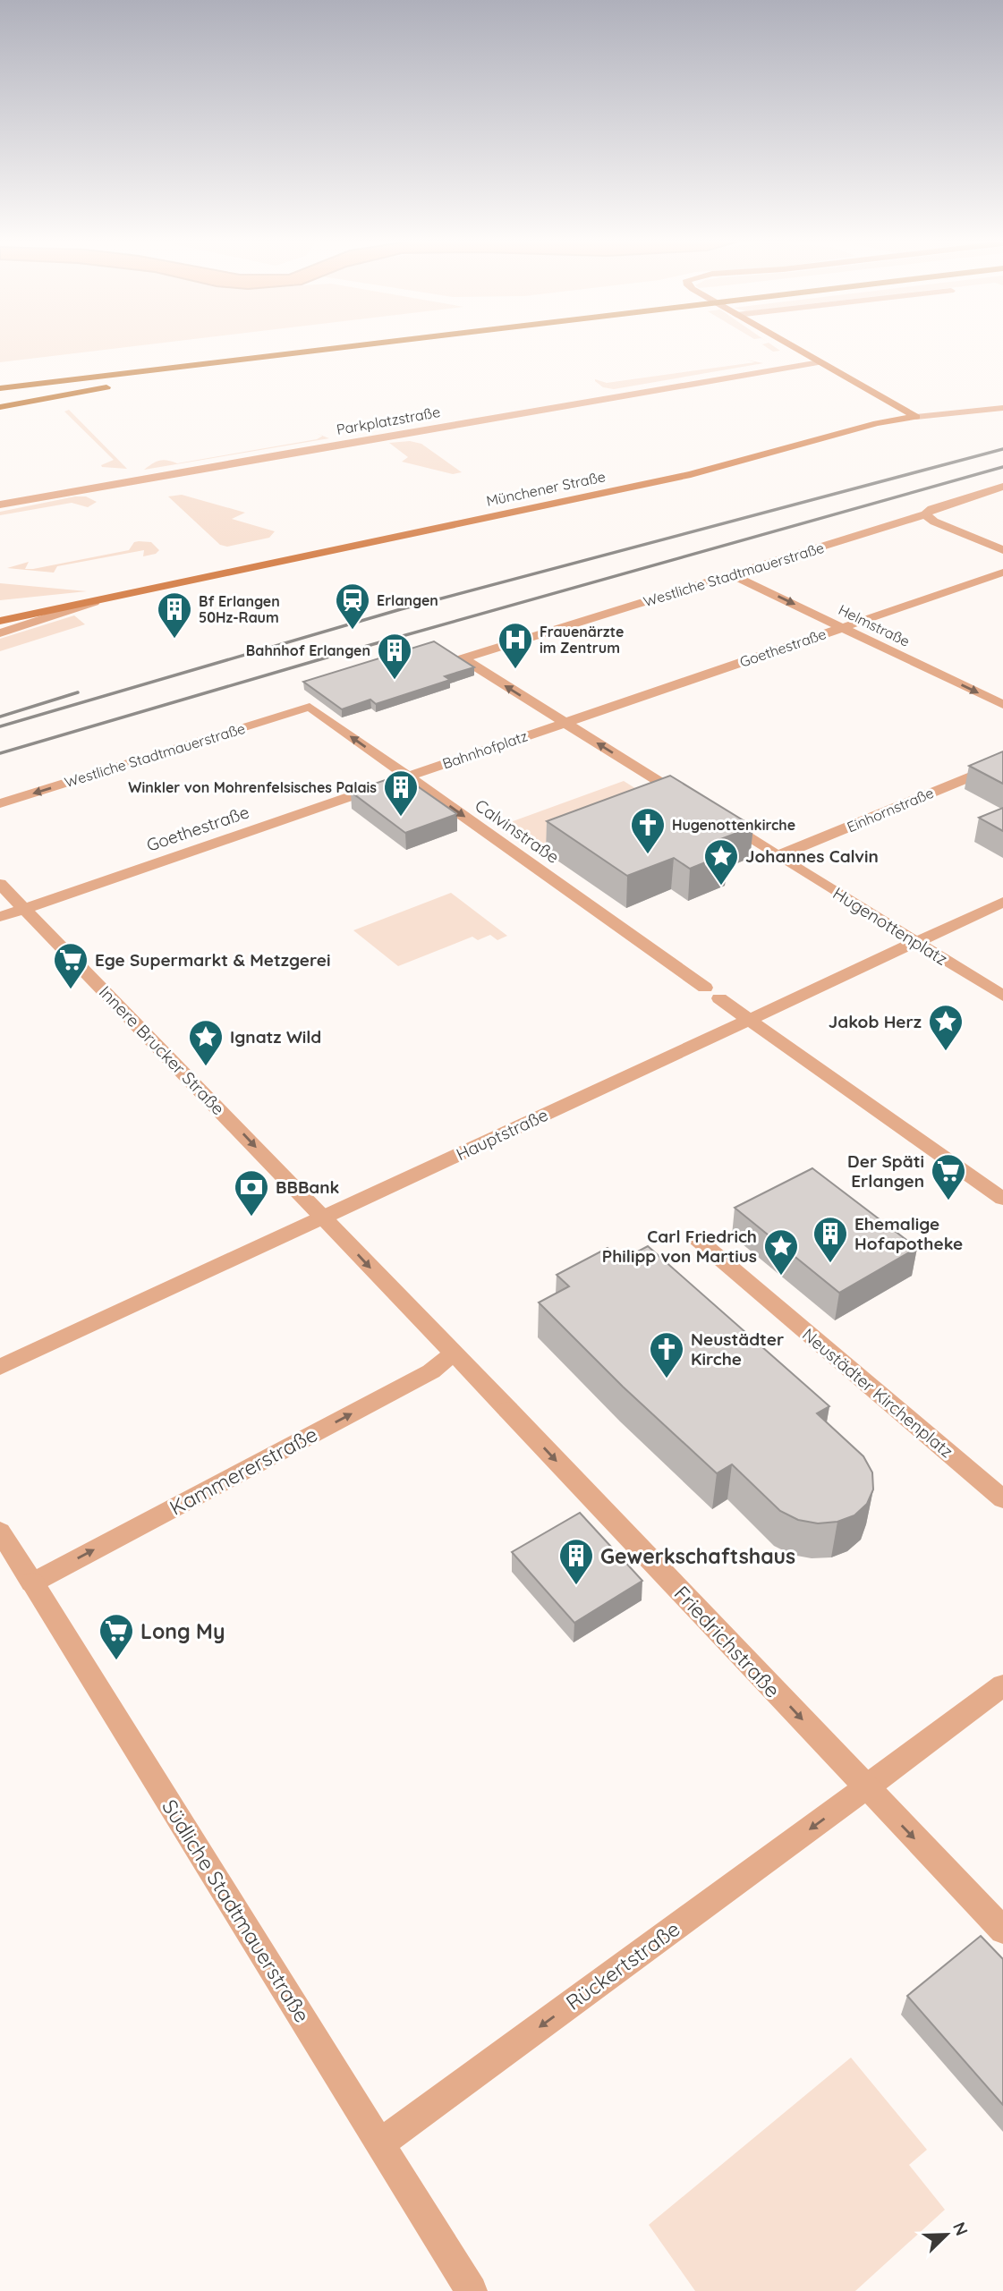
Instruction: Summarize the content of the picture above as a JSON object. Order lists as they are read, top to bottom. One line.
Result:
{"streets":{"main road":["Münchener Straße"],"street":["Parkplatzstraße","Westliche Stadtmauerstraße","Helmstraße","Goethestraße","Bahnhofplatz","Einhornstraße","Calvinstraße","Hugenottenplatz","Innere Brucker Straße","Hauptstraße","Neustädter Kirchenplatz","Kammererstraße","Friedrichstraße","Südliche Stadtmauerstraße","Rückertstraße"]},"crossings":[["Westliche Stadtmauerstraße","Helmstraße"],["Westliche Stadtmauerstraße","Goethestraße"],["Westliche Stadtmauerstraße","Bahnhofplatz"],["Westliche Stadtmauerstraße","Calvinstraße"],["Helmstraße","Goethestraße"],["Goethestraße","Bahnhofplatz"],["Goethestraße","Calvinstraße"],["Goethestraße","Innere Brucker Straße"],["Bahnhofplatz","Calvinstraße"],["Einhornstraße","Hugenottenplatz"],["Hugenottenplatz","Hauptstraße"],["Innere Brucker Straße","Hauptstraße"],["Innere Brucker Straße","Friedrichstraße"],["Hauptstraße","Friedrichstraße"],["Kammererstraße","Friedrichstraße"],["Kammererstraße","Südliche Stadtmauerstraße"],["Friedrichstraße","Rückertstraße"],["Südliche Stadtmauerstraße","Rückertstraße"]],"one_way":["Helmstraße","Bahnhofplatz","Innere Brucker Straße","Kammererstraße","Friedrichstraße","Rückertstraße"],"places":{"station":["Erlangen"],"building":["Bf Erlangen 50Hz-Raum","Bahnhof Erlangen","Winkler von Mohrenfelsisches Palais","Ehemalige Hofapotheke","Gewerkschaftshaus"],"hospital":["Frauenärzte im Zentrum"],"church":["Hugenottenkirche","Neustädter Kirche"],"place":["Johannes Calvin","Jakob Herz","Ignatz Wild","Carl Friedrich Philipp von Martius"],"supermarket":["Ege Supermarkt & Metzgerei","Der Späti Erlangen","Long My"],"bank":["BBBank"]},"north":"top right"}
